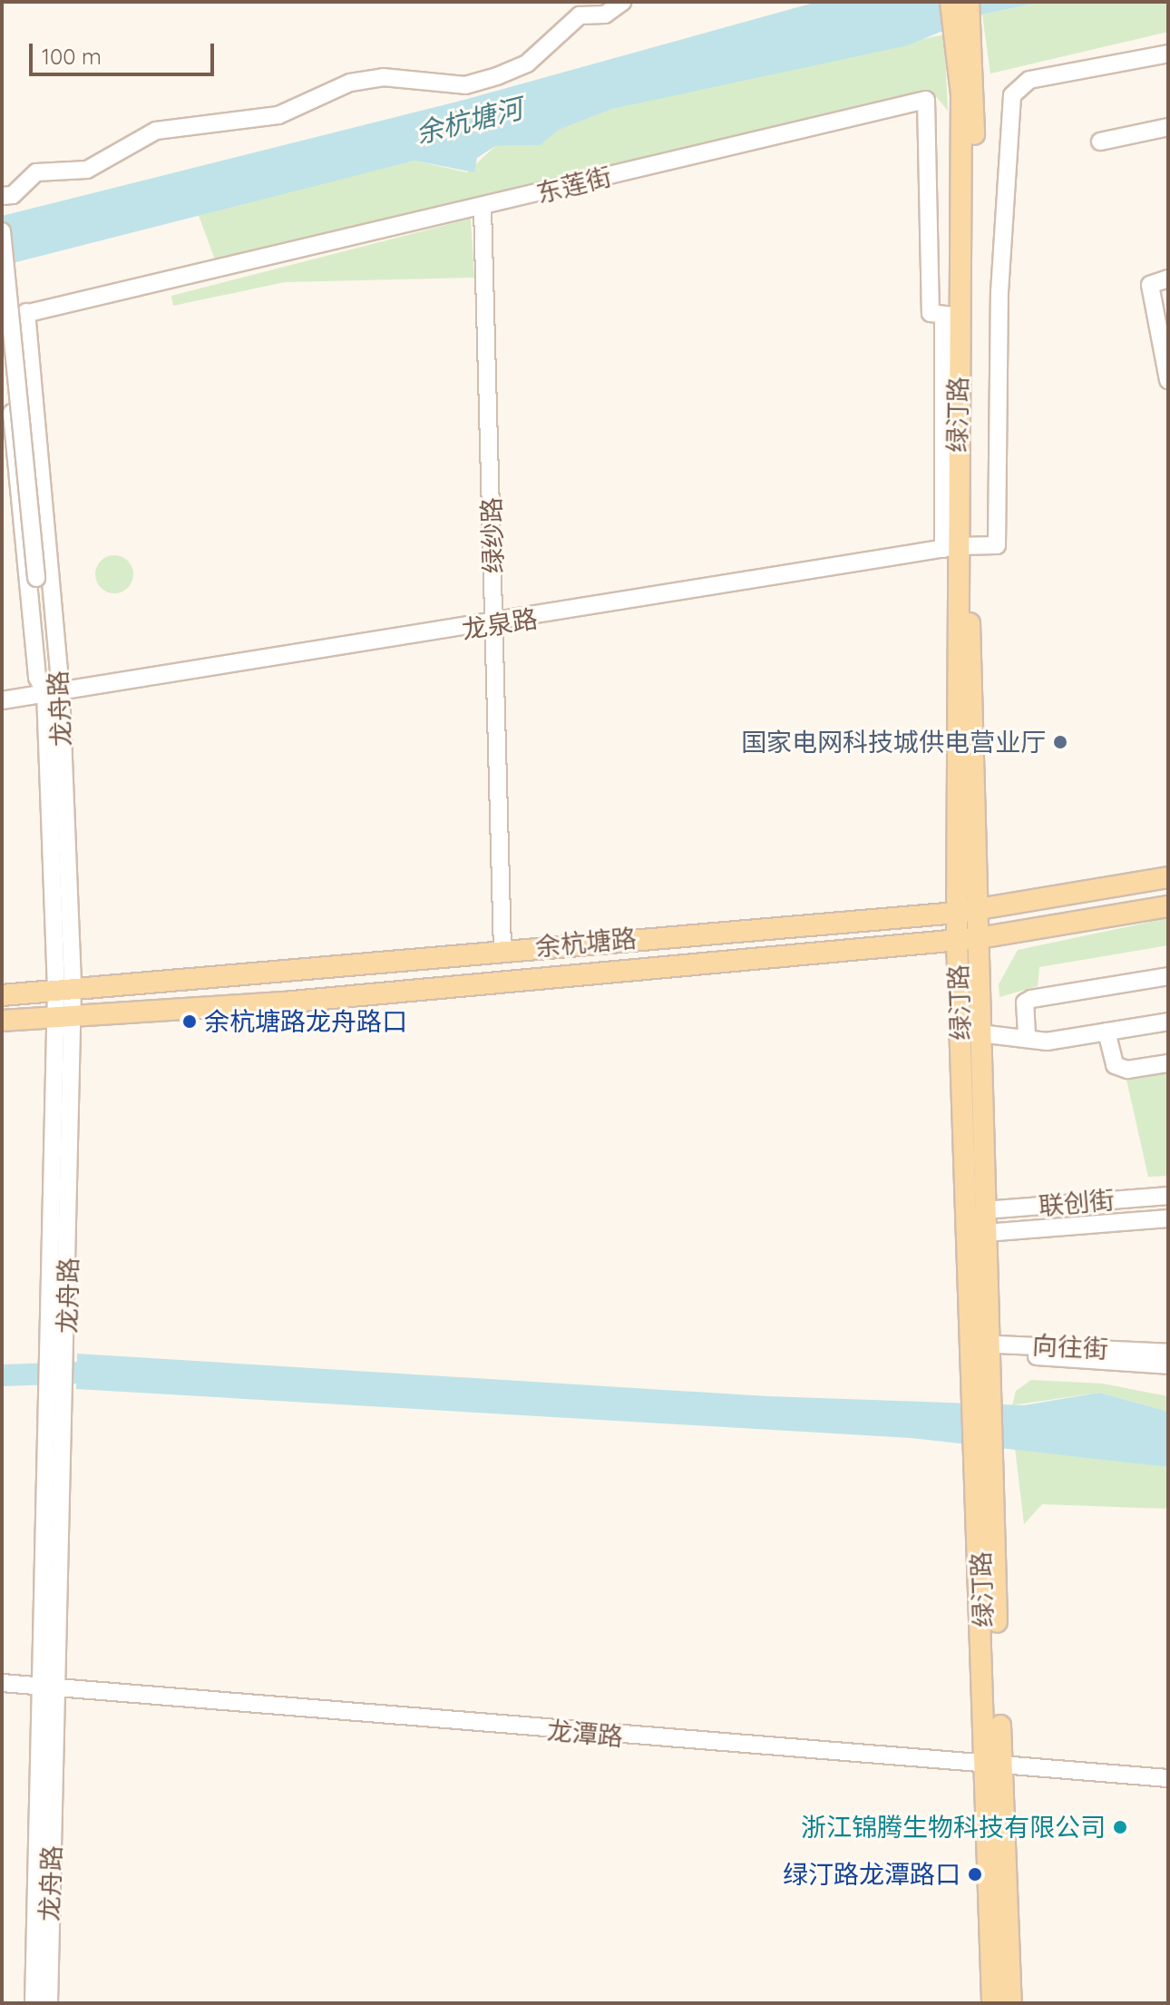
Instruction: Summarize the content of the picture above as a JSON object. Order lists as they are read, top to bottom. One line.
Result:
{"streets":{"main road":["绿汀路","余杭塘路"],"street":["东莲街","绿纱路","龙泉路","龙舟路","联创街","向往街","龙潭路"]},"crossings":[["东莲街","绿汀路"],["东莲街","绿纱路"],["东莲街","龙舟路"],["绿汀路","龙泉路"],["绿汀路","余杭塘路"],["绿汀路","联创街"],["绿汀路","向往街"],["绿汀路","龙潭路"],["绿纱路","龙泉路"],["绿纱路","余杭塘路"],["龙泉路","龙舟路"],["龙舟路","余杭塘路"],["龙舟路","龙潭路"]],"water":["余杭塘河"],"places":["国家电网科技城供电营业厅","余杭塘路龙舟路口","浙江锦腾生物科技有限公司","绿汀路龙潭路口"],"scale_bar":"100 m"}
